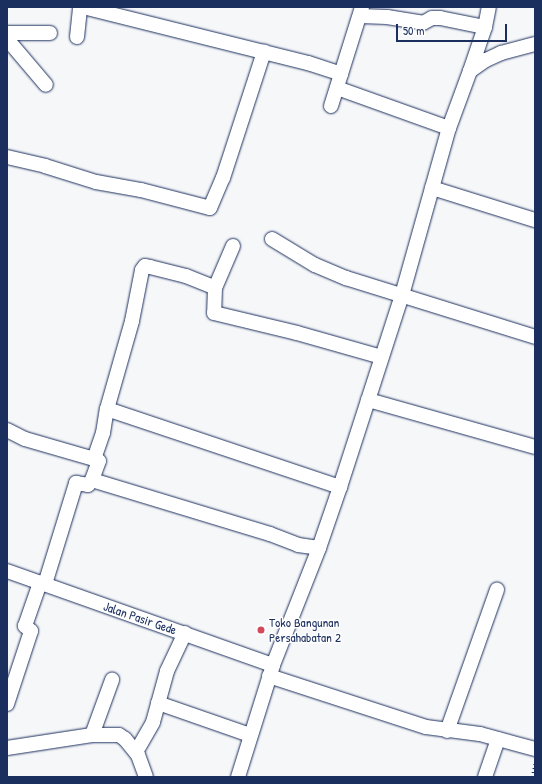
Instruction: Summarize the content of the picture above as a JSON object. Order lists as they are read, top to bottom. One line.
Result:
{"streets":{"street":["Jalan Pasir Gede"]},"places":["Toko Bangunan Persahabatan 2"],"scale_bar":"50 m"}
